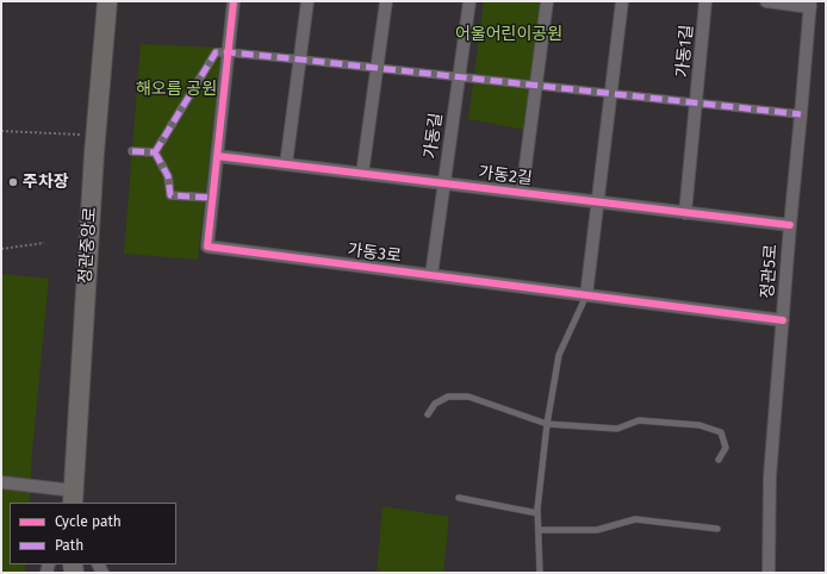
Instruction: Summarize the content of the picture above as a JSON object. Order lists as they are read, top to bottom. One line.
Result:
{"streets":{"highway":["정관중앙로"],"street":["가동1길","가동길","가동2길","가동3로","정관5로"]},"crossings":[["가동길","가동2길"],["가동길","가동3로"],["가동2길","가동3로"],["가동2길","정관5로"],["가동3로","정관5로"]],"parks":["어울어린이공원","해오름 공원"],"places":["주차장"],"legend":["Cycle path","Path"]}
